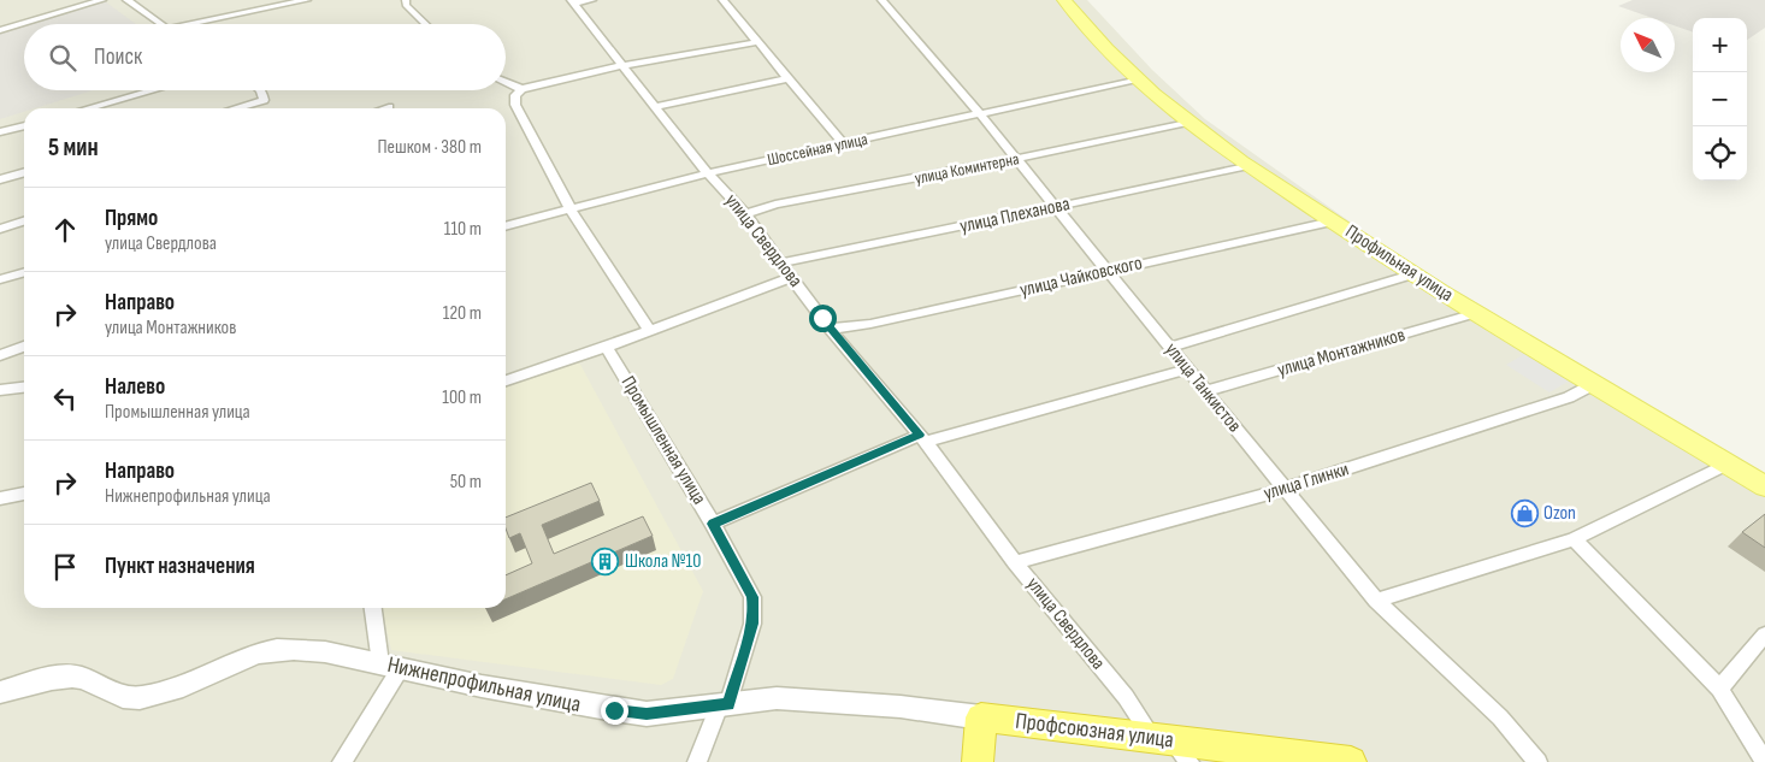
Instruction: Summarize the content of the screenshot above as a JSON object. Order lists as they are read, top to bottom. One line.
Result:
{"streets":{"highway":["Профсоюзная улица"],"main road":["Профильная улица"],"street":["Шоссейная улица","улица Коминтерна","улица Плеханова","улица Свердлова","улица Чайковского","улица Монтажников","улица Танкистов","Промышленная улица","улица Глинки","Нижнепрофильная улица"]},"crossings":[["Шоссейная улица","улица Свердлова"],["Шоссейная улица","Профильная улица"],["Шоссейная улица","улица Танкистов"],["улица Коминтерна","улица Свердлова"],["улица Коминтерна","Профильная улица"],["улица Коминтерна","улица Танкистов"],["улица Плеханова","улица Свердлова"],["улица Плеханова","Профильная улица"],["улица Плеханова","улица Танкистов"],["улица Свердлова","улица Чайковского"],["улица Свердлова","улица Глинки"],["улица Свердлова","Профсоюзная улица"],["Профильная улица","улица Чайковского"],["Профильная улица","улица Монтажников"],["Профильная улица","улица Глинки"],["улица Чайковского","улица Танкистов"],["улица Монтажников","улица Танкистов"],["улица Танкистов","улица Глинки"],["Промышленная улица","Нижнепрофильная улица"],["Нижнепрофильная улица","Профсоюзная улица"]],"places":{"shop":["Ozon"],"building":["Школа №10"]},"north":"top left","page":{"map_buttons":["+","−"],"search":"Поиск","heading":["5 мин","Пешком · 380 m"],"list":[["Прямо","улица Свердлова","110 m"],["Направо","улица Монтажников","120 m"],["Налево","Промышленная улица","100 m"],["Направо","Нижнепрофильная улица","50 m"],"Пункт назначения"]}}
